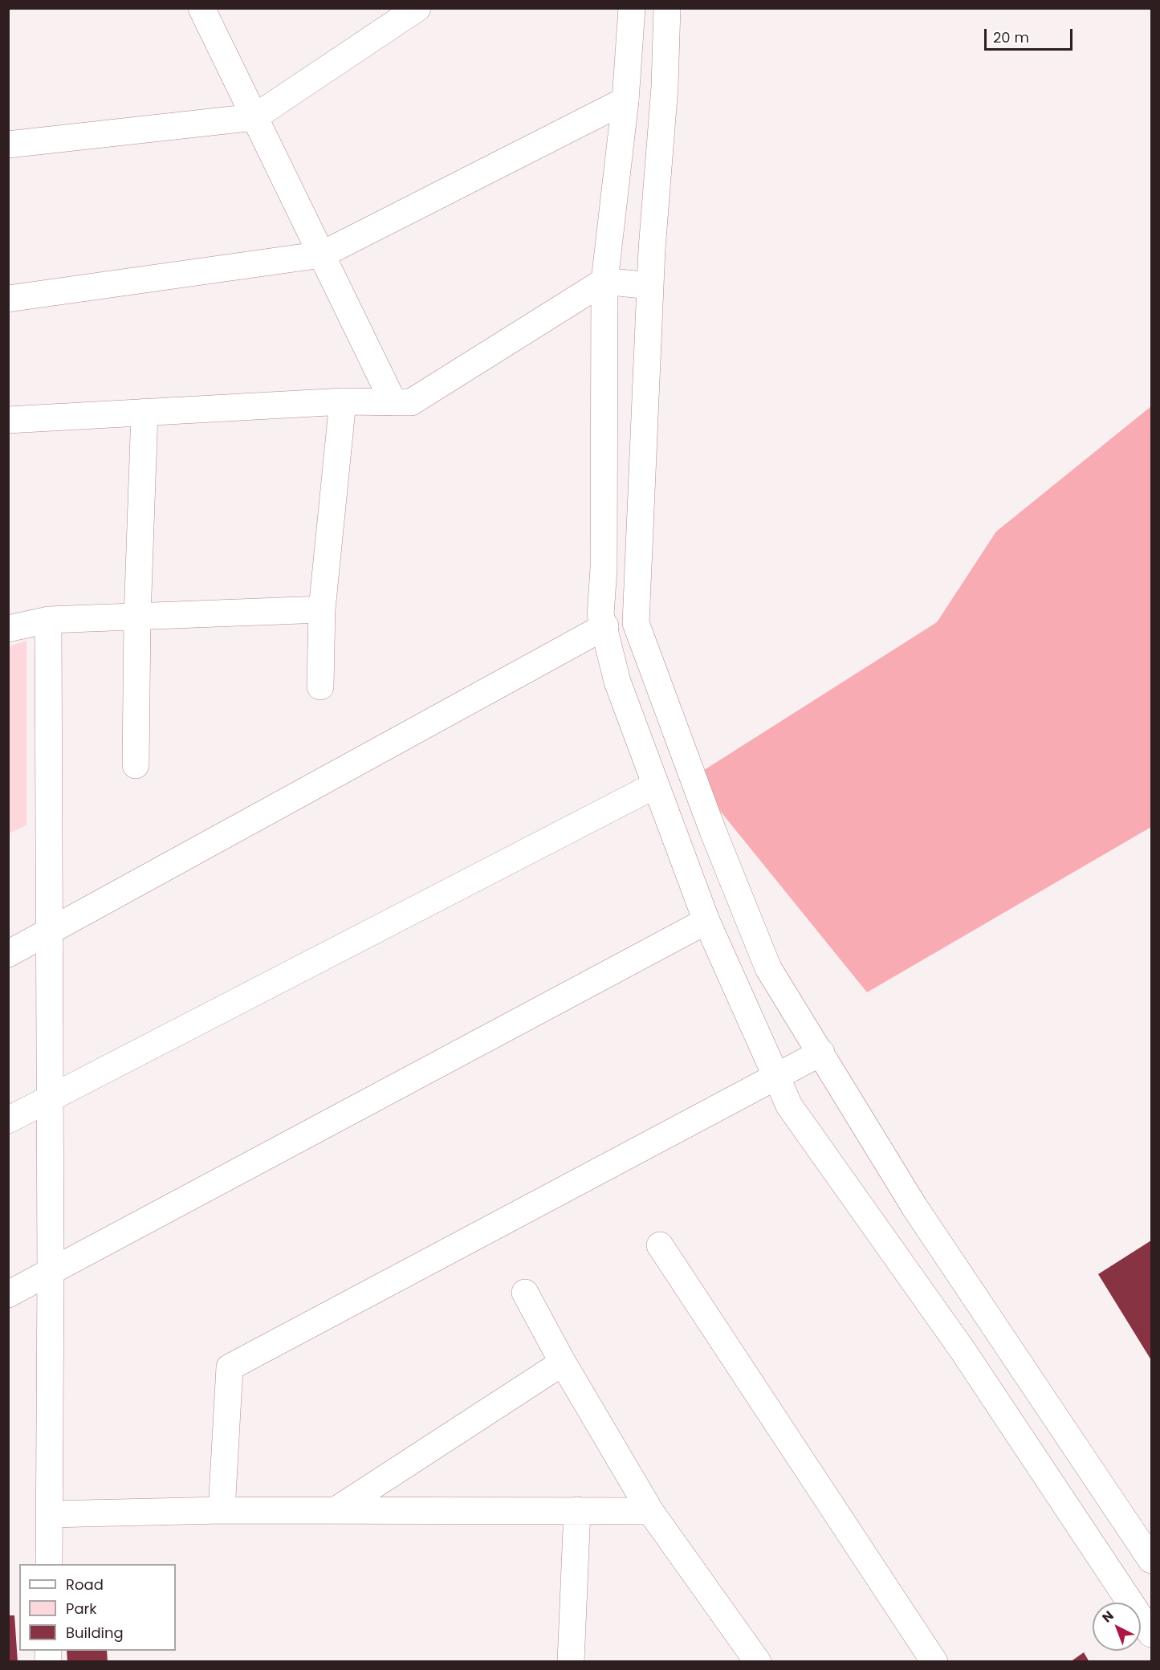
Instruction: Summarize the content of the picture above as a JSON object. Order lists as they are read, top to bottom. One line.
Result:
{"legend":["Road","Park","Building"],"scale_bar":"20 m","north":"top left"}
